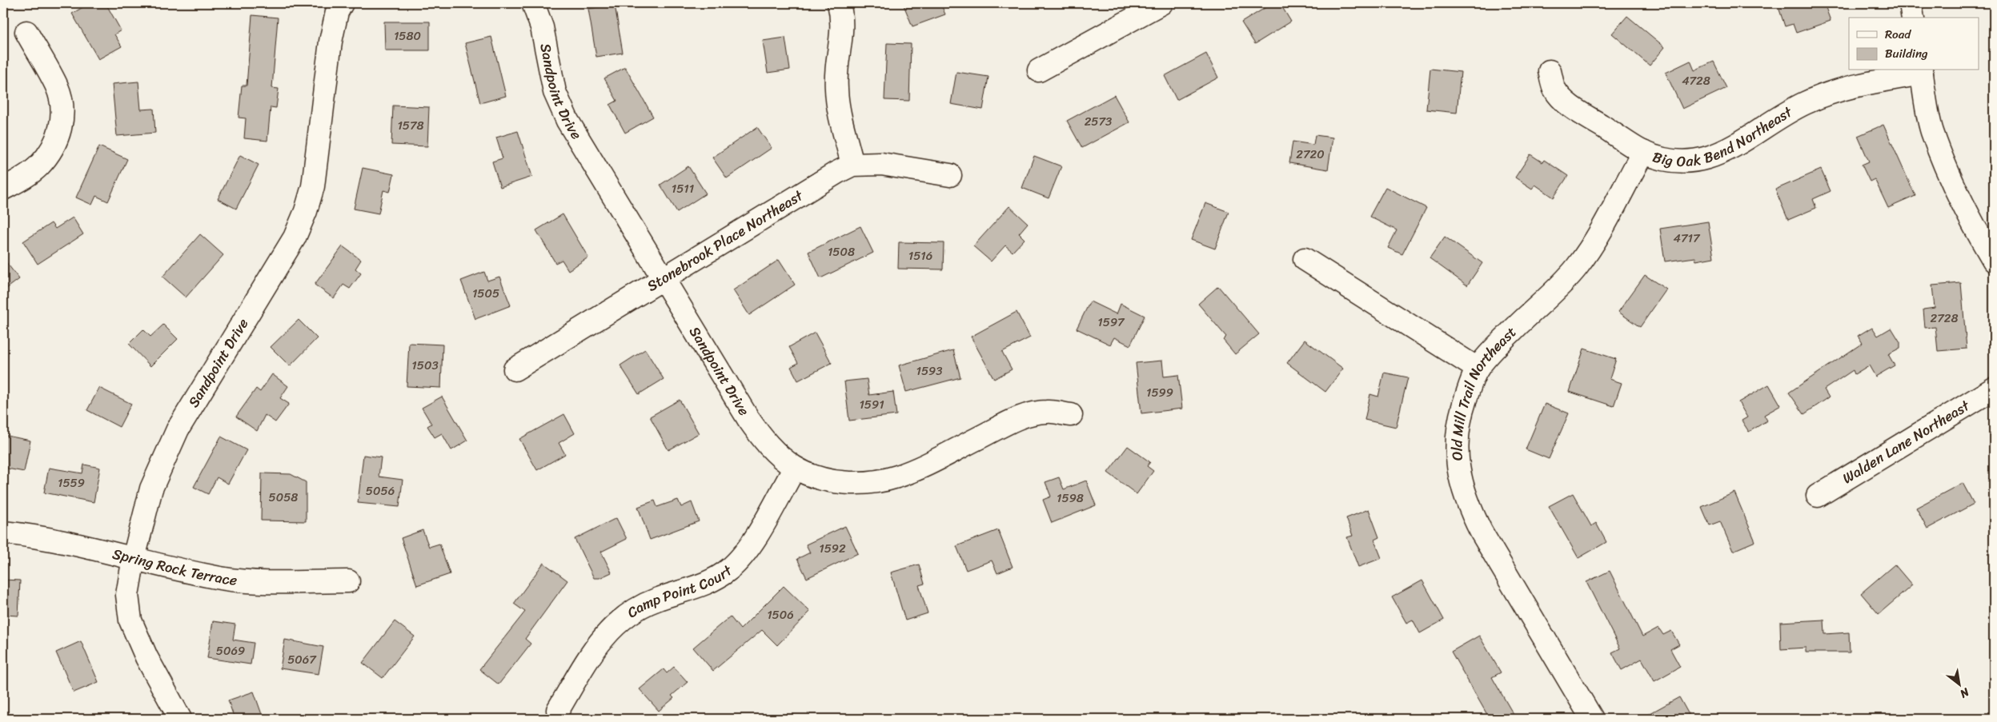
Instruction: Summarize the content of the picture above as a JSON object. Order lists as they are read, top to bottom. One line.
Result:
{"streets":{"street":["Sandpoint Drive","Big Oak Bend Northeast","Stonebrook Place Northeast","Old Mill Trail Northeast","Walden Lane Northeast","Spring Rock Terrace","Camp Point Court"]},"crossings":[["Sandpoint Drive","Stonebrook Place Northeast"],["Sandpoint Drive","Spring Rock Terrace"],["Sandpoint Drive","Camp Point Court"],["Big Oak Bend Northeast","Old Mill Trail Northeast"]],"house_numbers":["1580","4728","2573","1578","2720","1511","4717","1508","1516","1505","2728","1597","1503","1593","1599","1591","1559","5056","5058","1598","1592","1506","5069","5067"],"legend":["Road","Building"],"north":"bottom right"}
